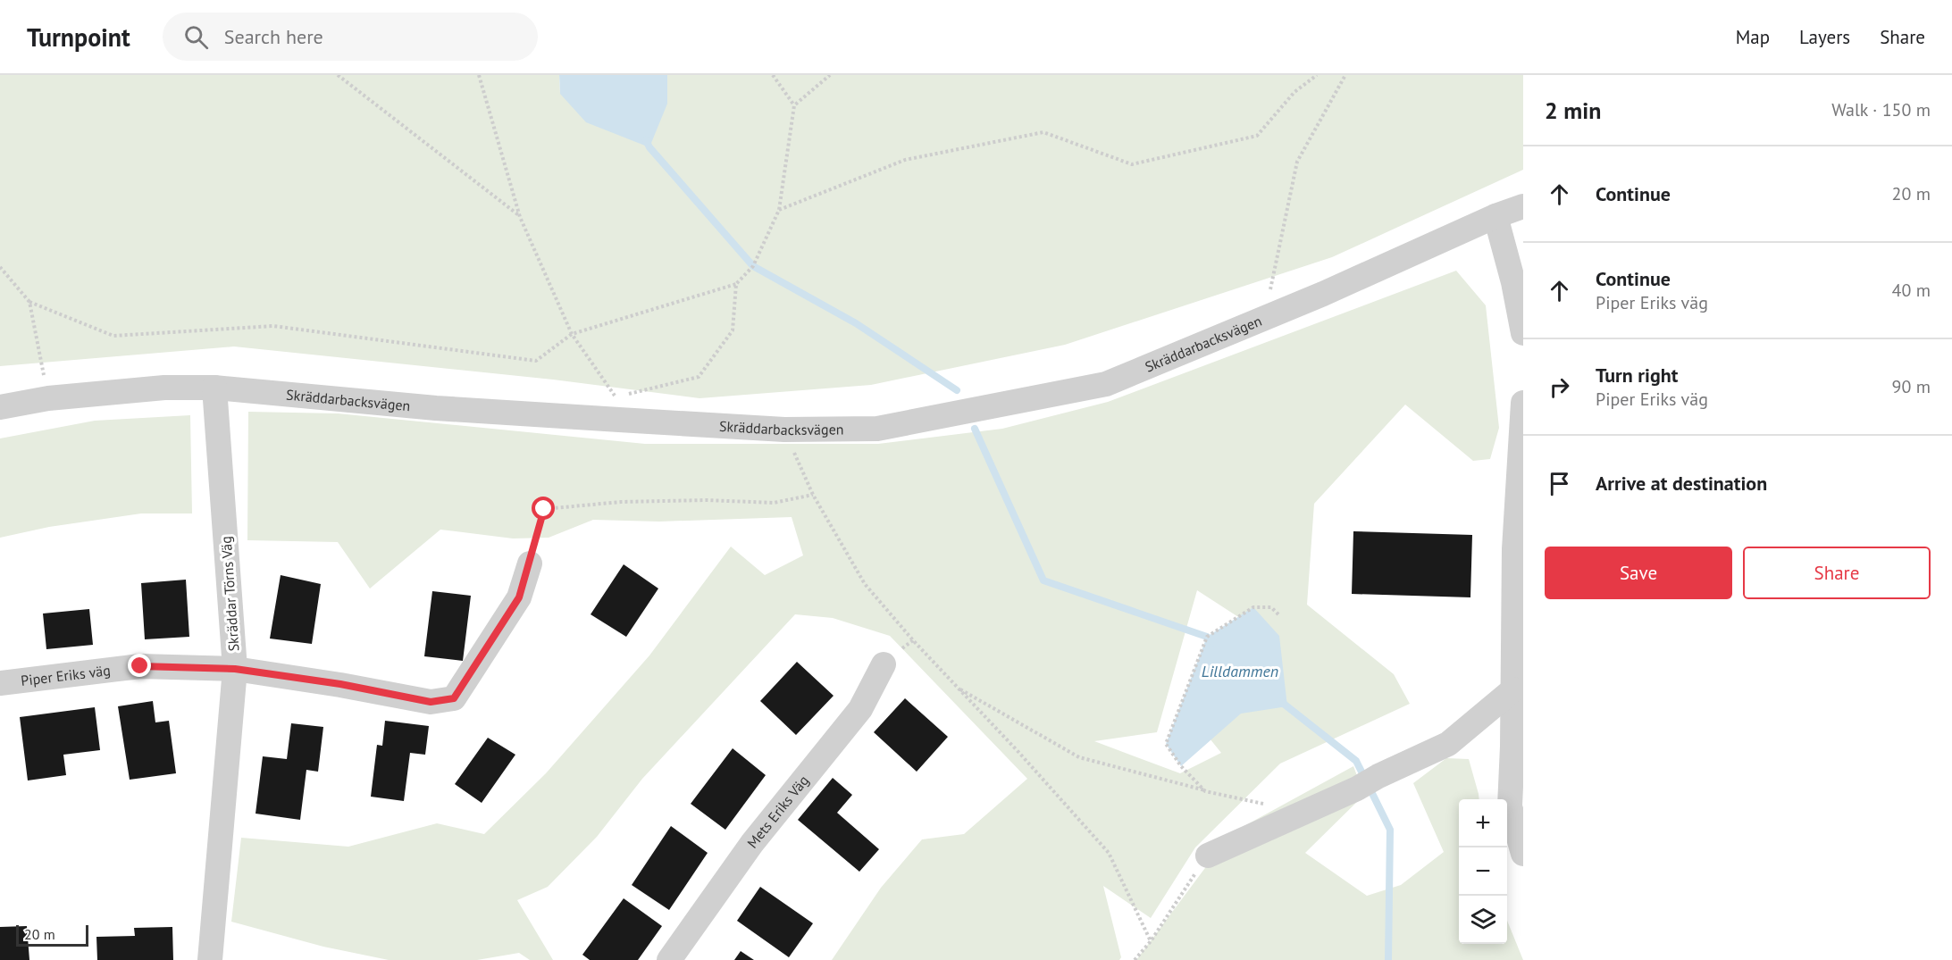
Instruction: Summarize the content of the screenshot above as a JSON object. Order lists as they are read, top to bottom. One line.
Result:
{"streets":{"street":["Skräddarbacksvägen","Skräddar Törns Väg","Piper Eriks väg","Mets Eriks Väg"]},"crossings":[["Skräddarbacksvägen","Skräddar Törns Väg"],["Skräddar Törns Väg","Piper Eriks väg"]],"water":["Lilldammen"],"scale_bar":"20 m","page":{"header":"Turnpoint","search":"Search here","nav":["Map","Layers","Share"],"heading":["2 min","Walk · 150 m"],"list":[["Continue","20 m"],["Continue","Piper Eriks väg","40 m"],["Turn right","Piper Eriks väg","90 m"],"Arrive at destination"],"buttons":["Save","Share"],"map_buttons":["+","−"],"scale":"20 m"}}
